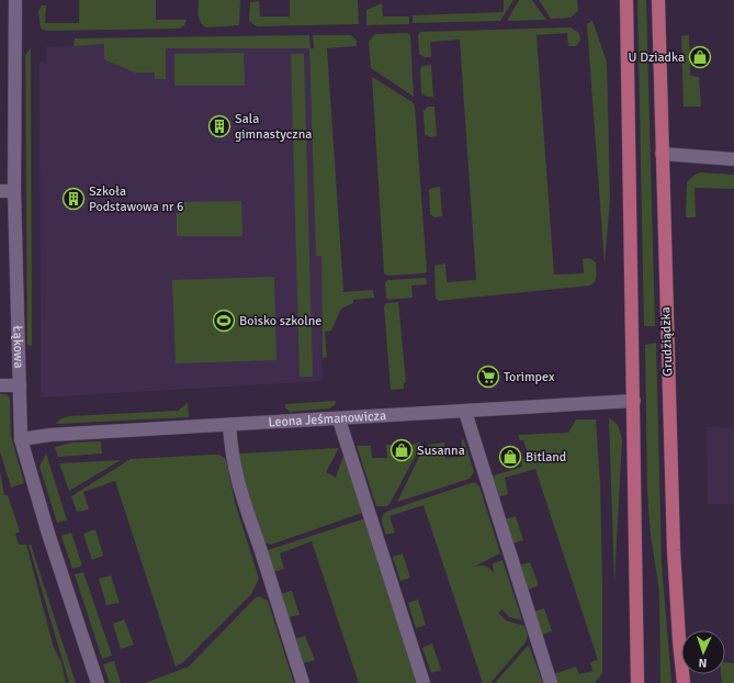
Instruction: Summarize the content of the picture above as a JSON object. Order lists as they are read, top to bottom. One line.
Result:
{"streets":{"main road":["Grudziądzka"],"street":["Łąkowa","Leona Jeśmanowicza"]},"crossings":[["Łąkowa","Leona Jeśmanowicza"]],"places":{"shop":["U Dziadka","Susanna","Bitland"],"building":["Sala gimnastyczna","Szkoła Podstawowa nr 6"],"sports":["Boisko szkolne"],"supermarket":["Torimpex"]},"north":"bottom"}
